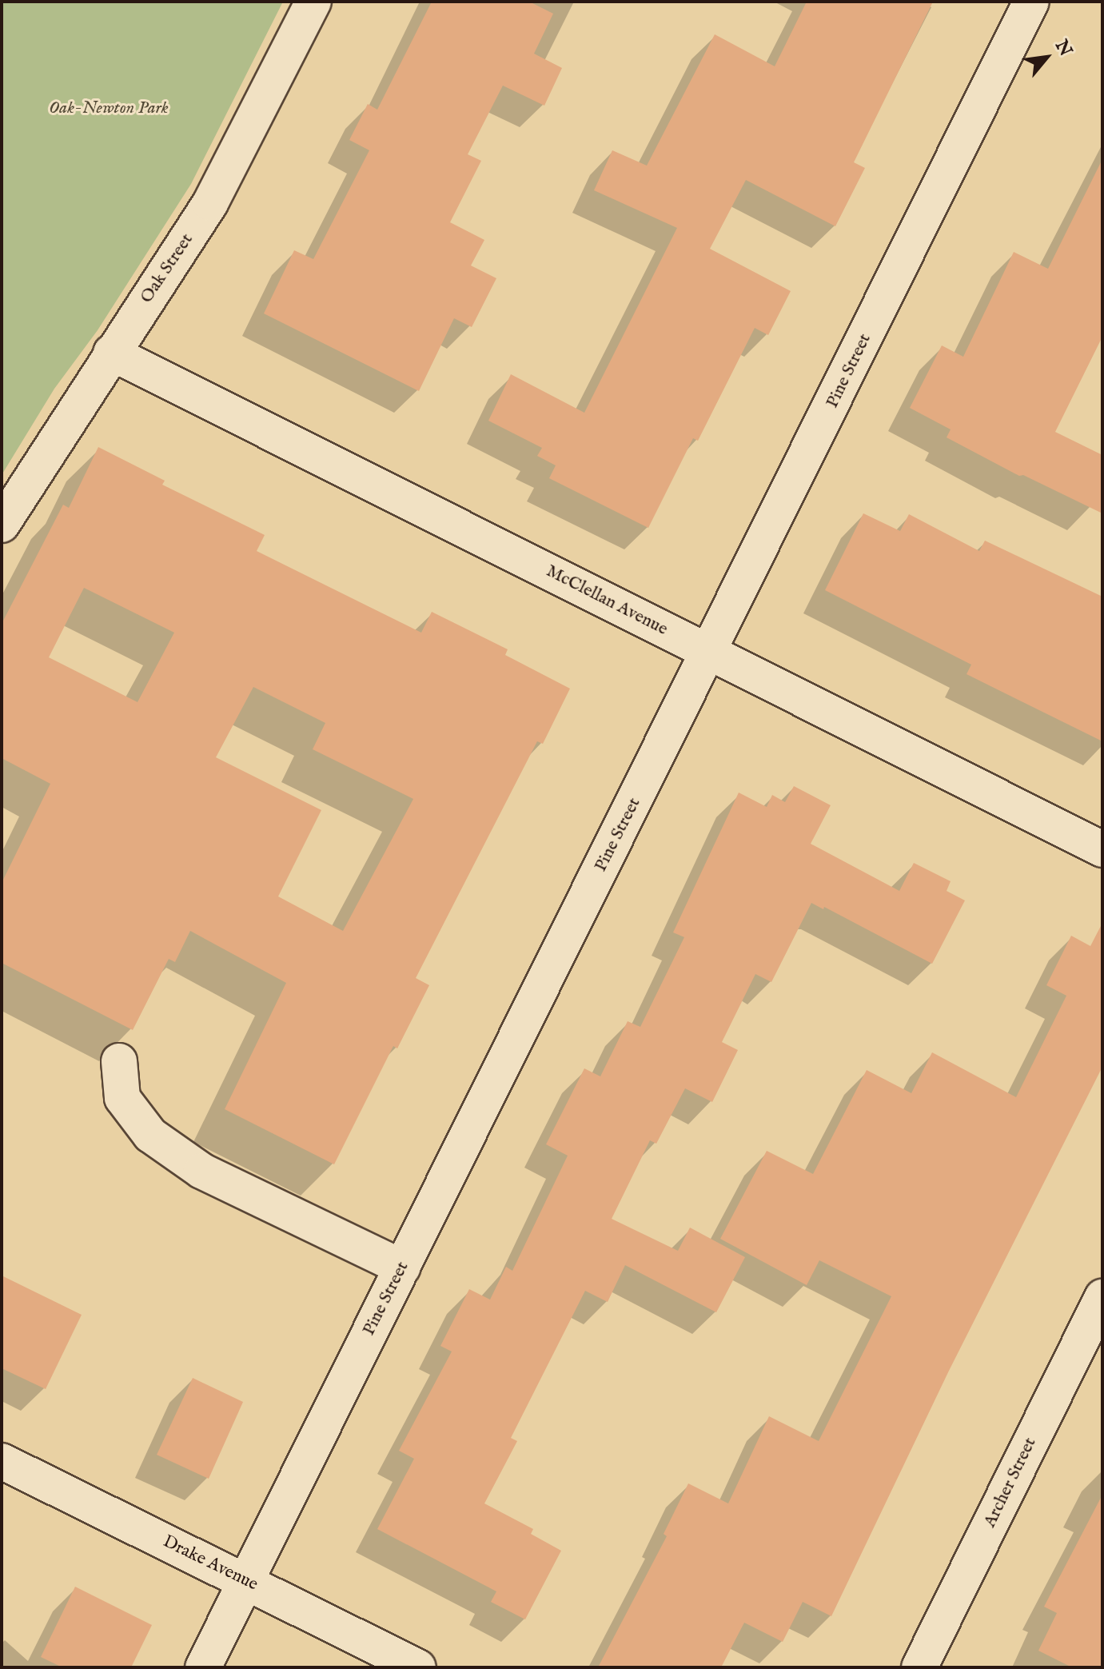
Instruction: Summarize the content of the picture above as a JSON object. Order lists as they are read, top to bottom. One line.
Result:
{"streets":{"street":["Oak Street","Pine Street","McClellan Avenue","Archer Street","Drake Avenue"]},"crossings":[["Oak Street","McClellan Avenue"],["Pine Street","McClellan Avenue"],["Pine Street","Drake Avenue"]],"parks":["Oak-Newton Park"],"north":"top right"}
